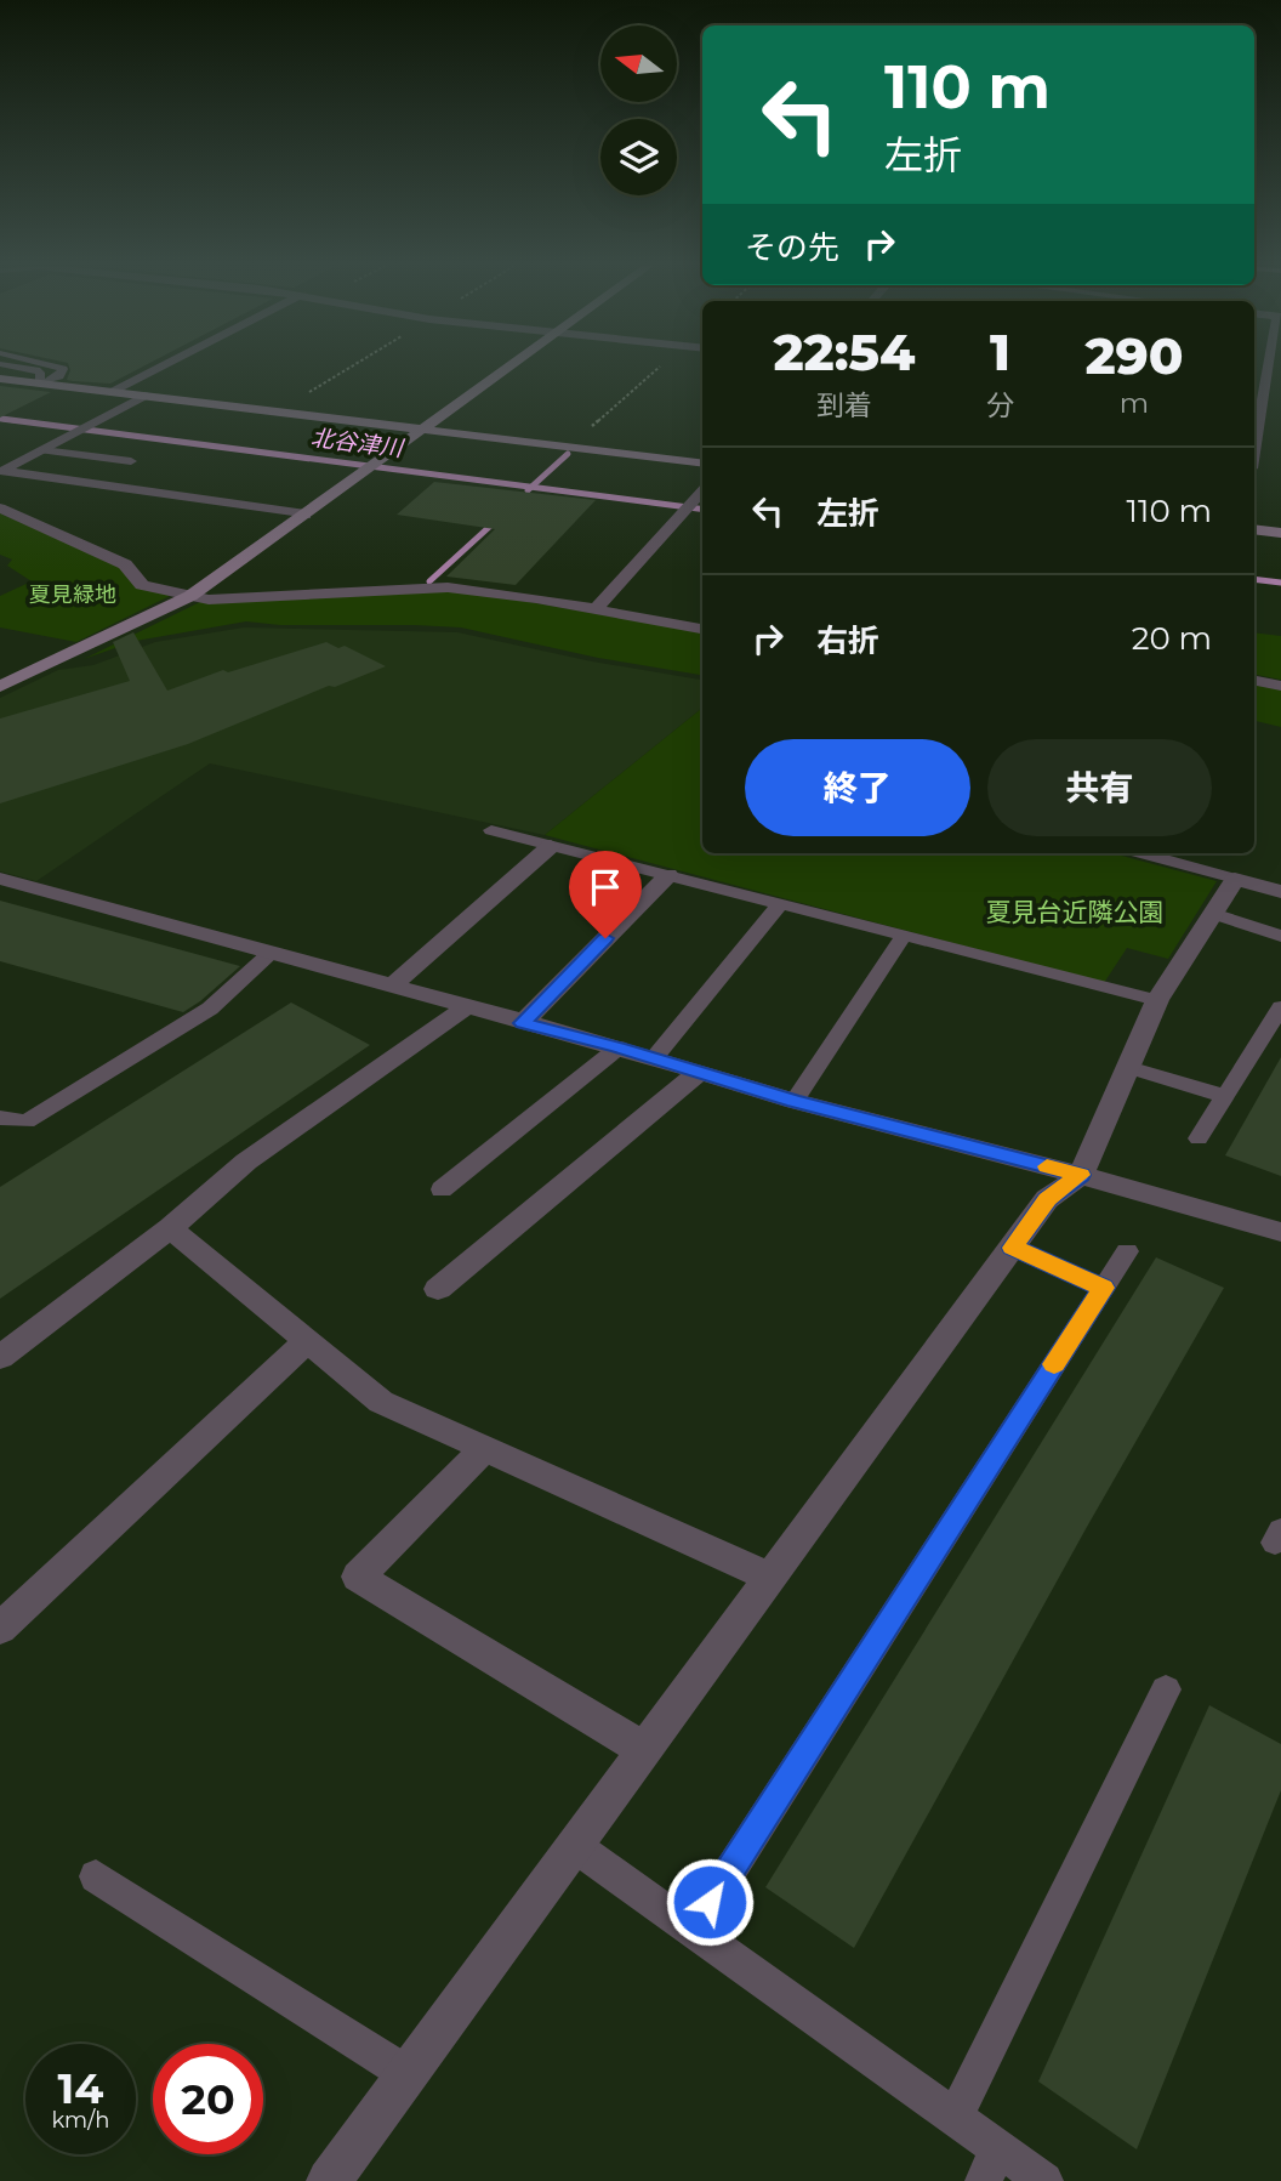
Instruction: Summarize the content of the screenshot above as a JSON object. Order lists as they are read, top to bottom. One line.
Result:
{"water":["北谷津川"],"parks":["夏見緑地","夏見台近隣公園"],"north":"left","page":{"turn":["110 m","左折"],"then":"その先","eta":["22:54","到着","1","分","290","m"],"list":[{"name":"左折","value":"110 m"},{"name":"右折","value":"20 m"}],"buttons":["終了","共有"],"speed":"14 km/h","limit":"20"}}
